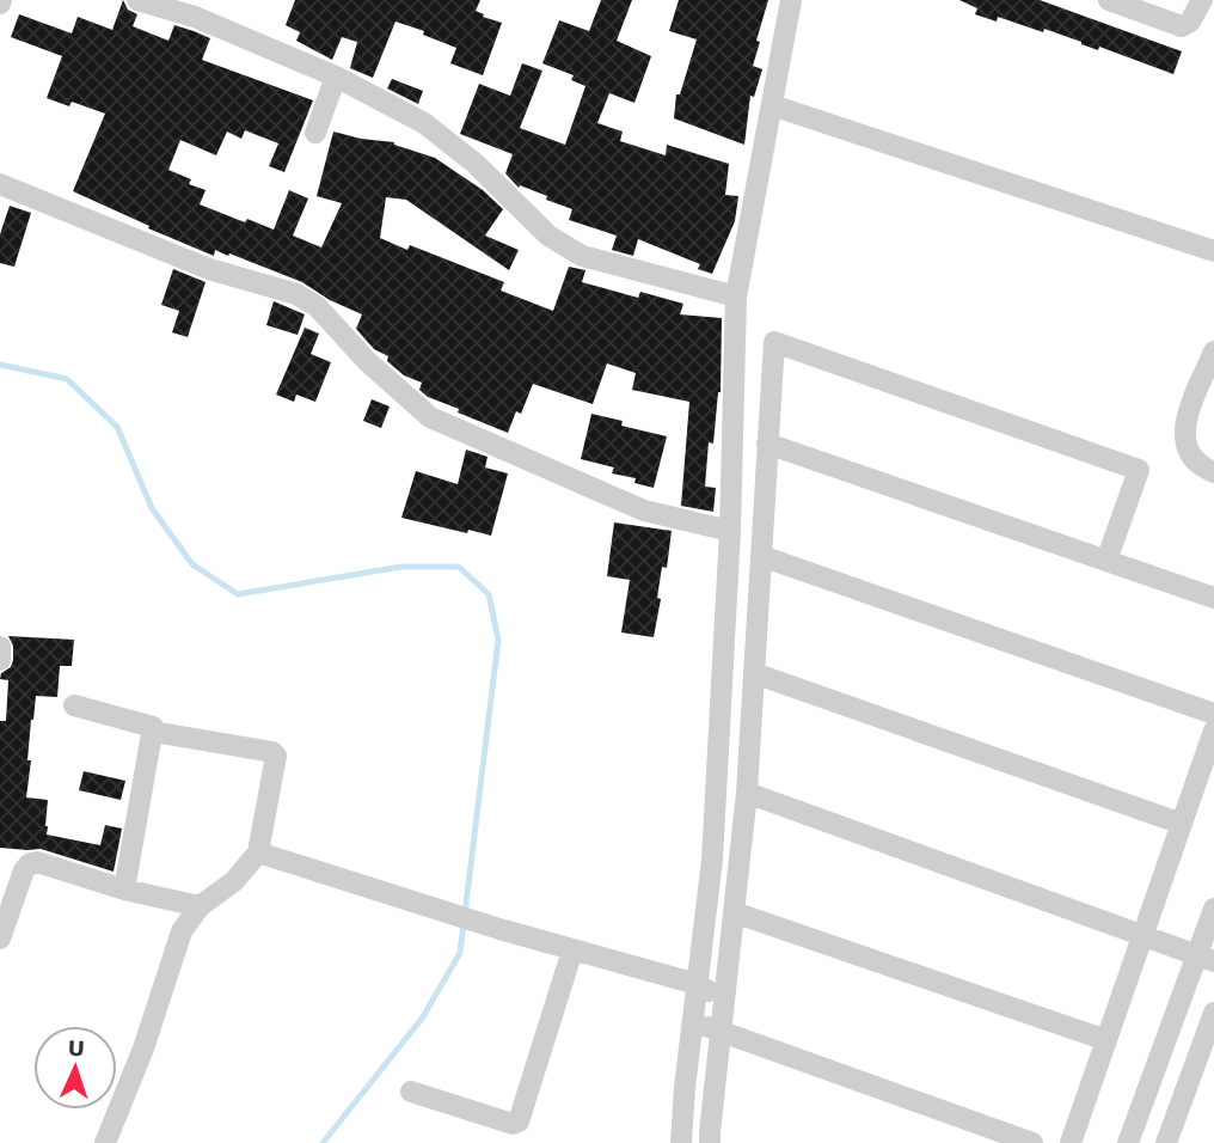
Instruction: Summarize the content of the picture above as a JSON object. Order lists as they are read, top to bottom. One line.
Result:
{"north":"top"}
